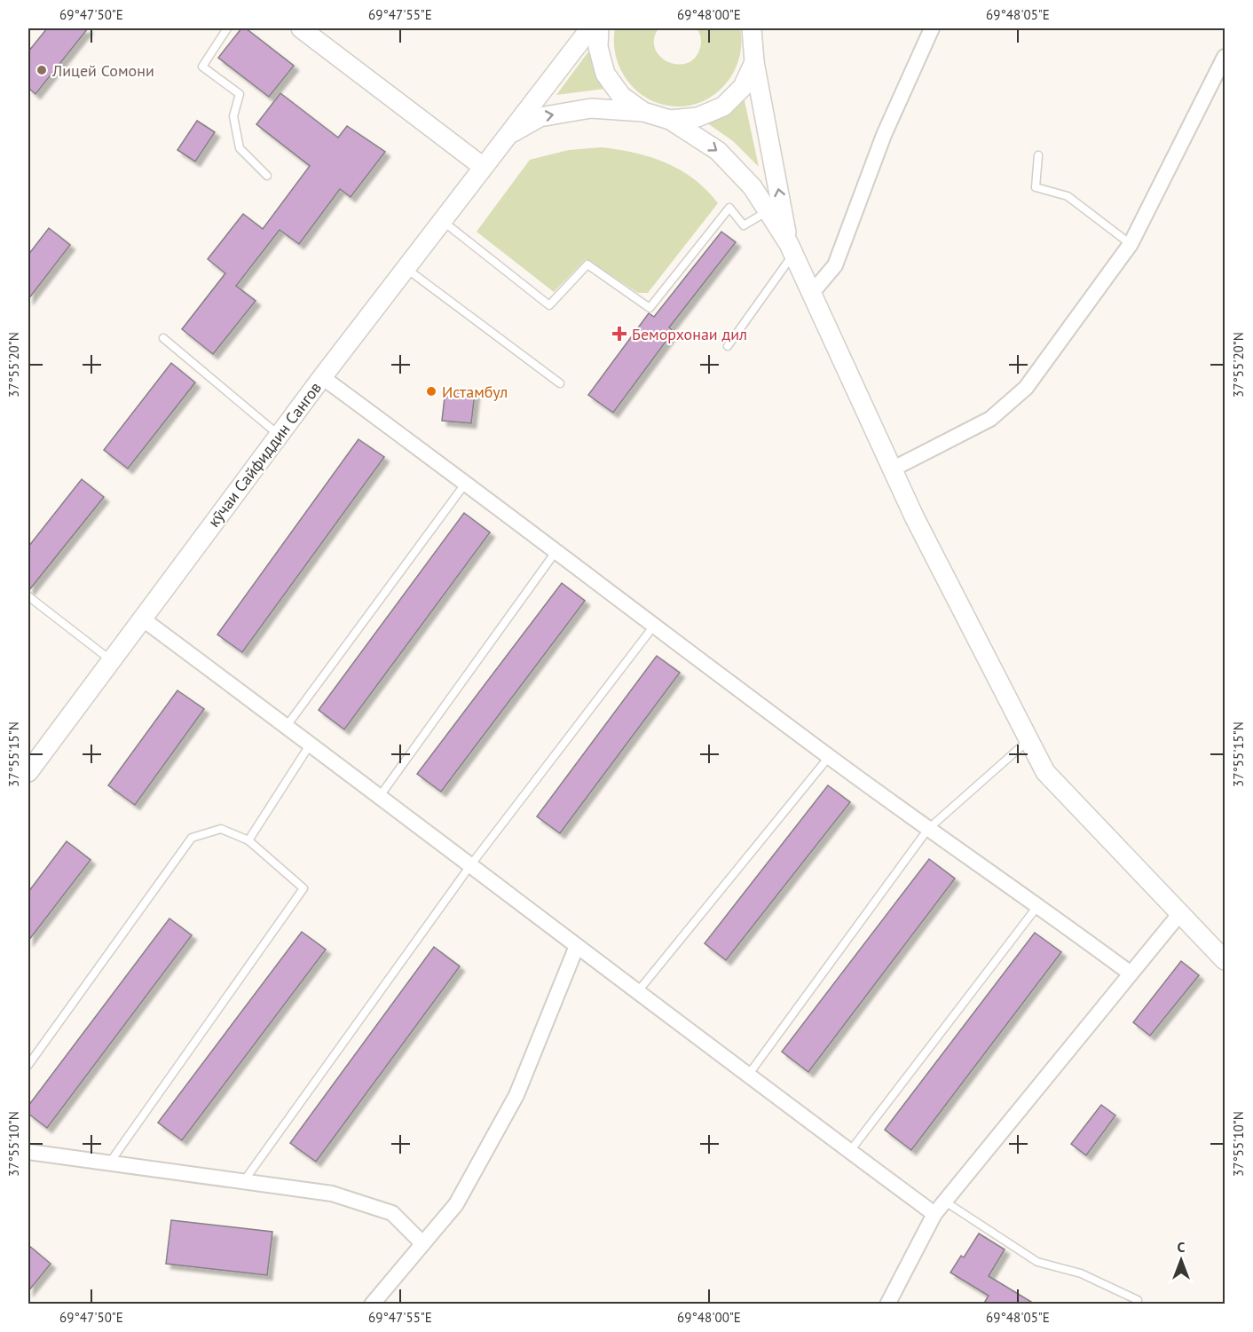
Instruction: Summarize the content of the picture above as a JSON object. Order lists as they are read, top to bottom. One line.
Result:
{"streets":{"street":["кӯчаи Сайфиддин Сангов"]},"places":{"other":["Лицей Сомони","Истамбул"],"health":["Беморхонаи дил"]},"north":"top","coordinates":["69°47'50\"E","69°47'55\"E","69°48'00\"E","69°48'05\"E","37°55'20\"N","37°55'15\"N","37°55'10\"N"]}
